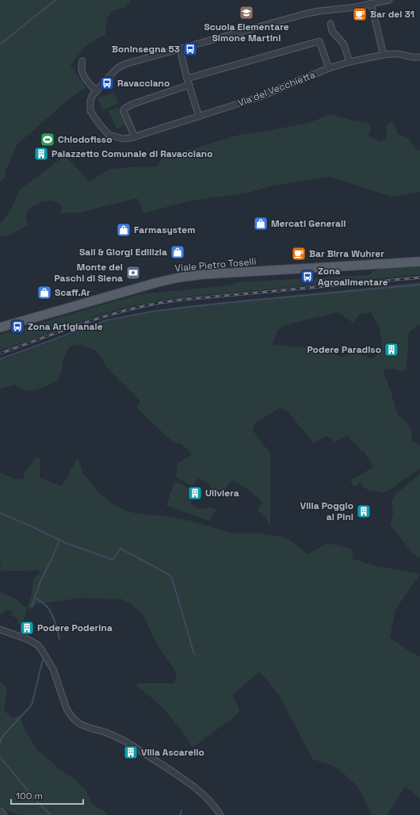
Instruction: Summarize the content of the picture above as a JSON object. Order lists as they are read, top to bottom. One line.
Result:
{"streets":{"main road":["Viale Pietro Toselli"],"street":["Via del Vecchietta"]},"places":{"school or university":["Scuola Elementare Simone Martini"],"cafe":["Bar del 31","Bar Birra Wuhrer"],"bus stop":["Boninsegna 53","Ravacciano","Zona Agroalimentare","Zona Artigianale"],"sports":["Chiodofisso"],"building":["Palazzetto Comunale di Ravacciano","Podere Paradiso","Uliviera","Villa Poggio ai Pini","Podere Poderina","Villa Ascarello"],"shop":["Mercati Generali","Farmasystem","Sali & Giorgi Edilizia","Scaff.Ar"],"bank":["Monte dei Paschi di Siena"]},"scale_bar":"100 m"}
